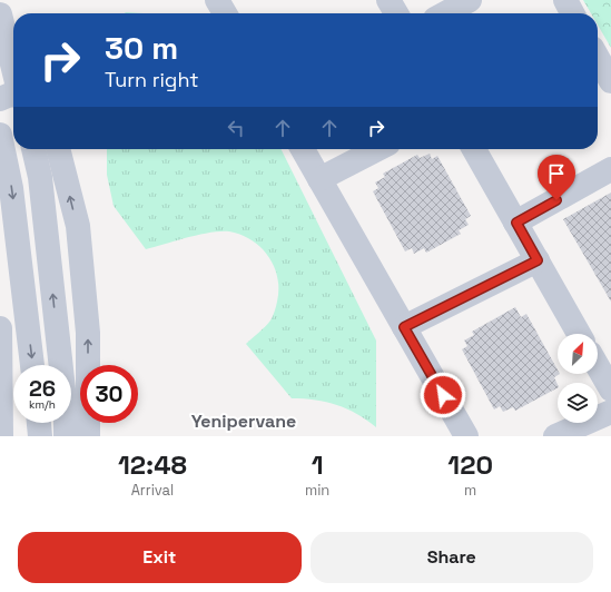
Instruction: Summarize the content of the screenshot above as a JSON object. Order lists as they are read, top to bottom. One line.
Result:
{"districts":["Yenipervane"],"north":"top right","page":{"turn":["30 m","Turn right"],"speed":"26 km/h","limit":"30","eta":["12:48","Arrival","1","min","120","m"],"buttons":["Exit","Share"]}}
